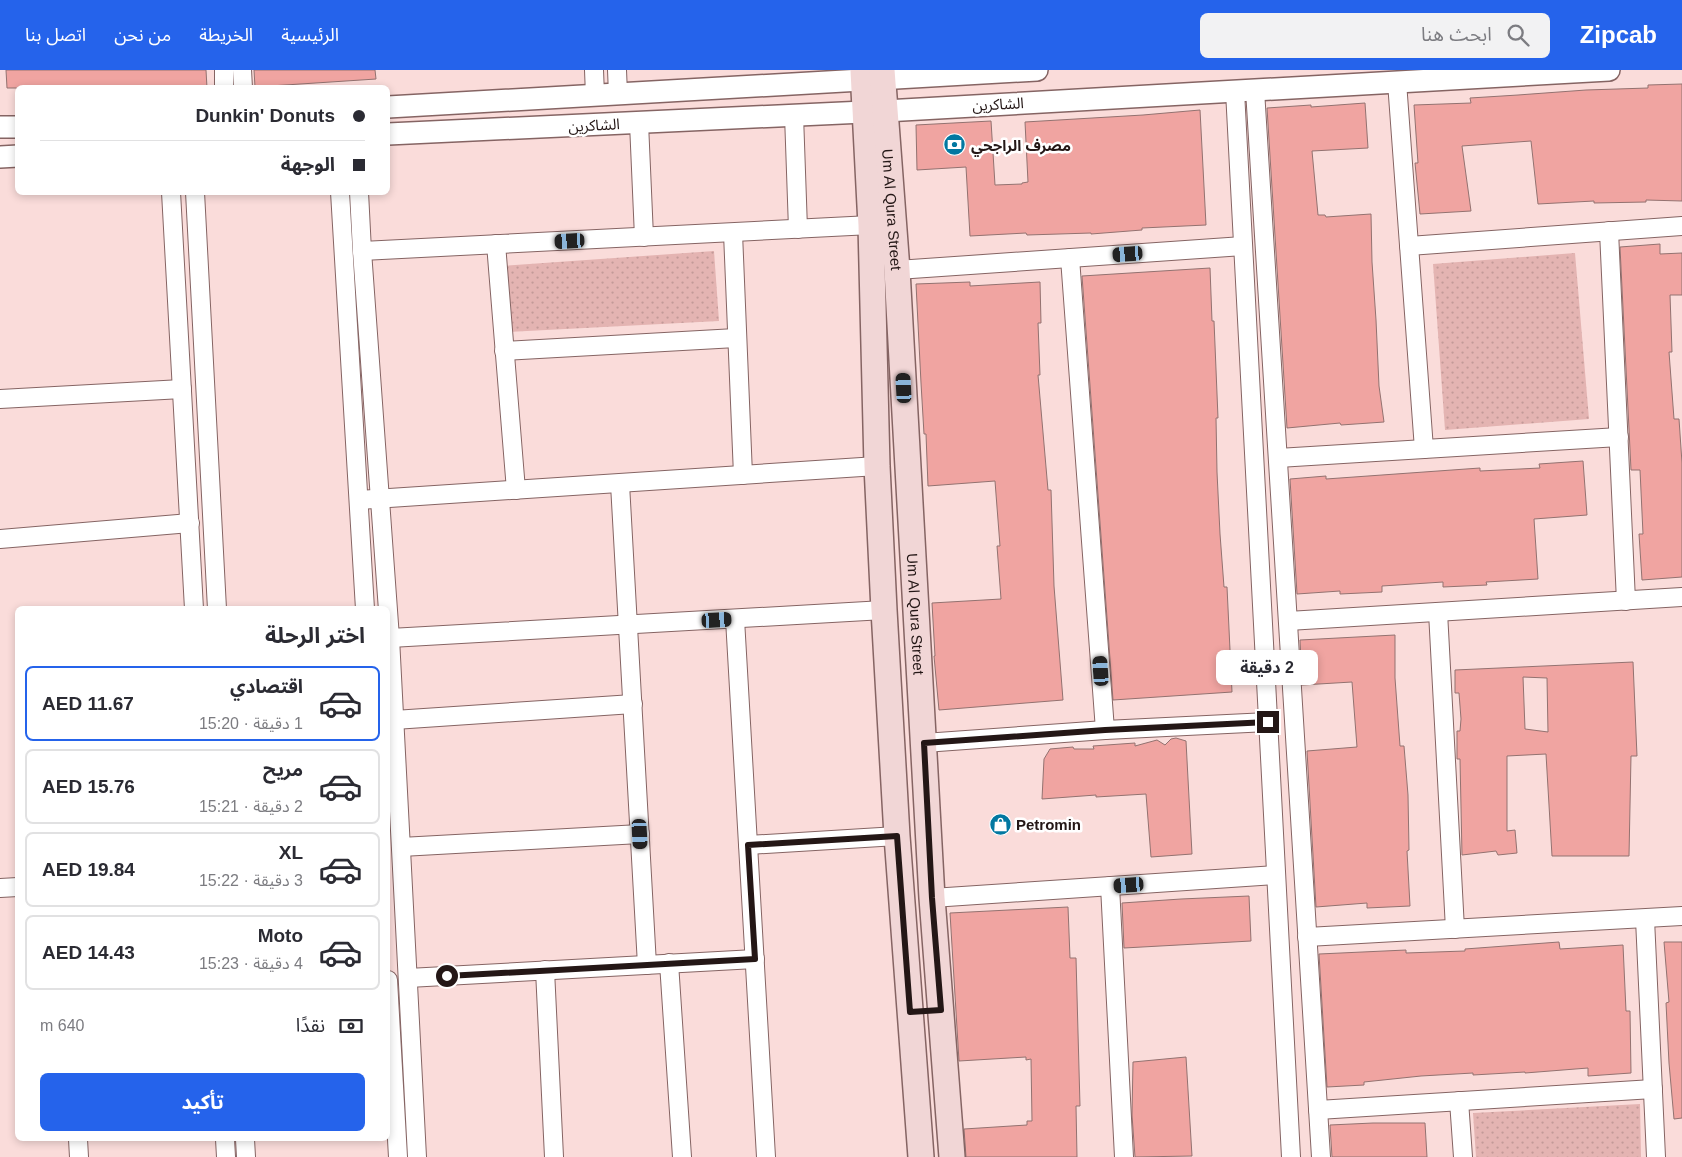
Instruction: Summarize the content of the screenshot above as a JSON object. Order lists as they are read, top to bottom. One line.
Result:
{"streets":{"main road":["Um Al Qura Street"],"street":["الشاكرين"]},"crossings":[["الشاكرين","Um Al Qura Street"]],"places":{"bank":["مصرف الراجحي"],"shop":["Petromin"]},"page":{"header":"Zipcab","search":"ابحث هنا","nav":["الرئيسية","الخريطة","من نحن","اتصل بنا"],"banner":["Dunkin' Donuts","الوجهة"],"heading":"اختر الرحلة","bubble":"2 دقيقة","list":[{"name":"اقتصادي","note":"1 دقيقة · 15:20","value":"AED 11.67"},{"name":"مريح","note":"2 دقيقة · 15:21","value":"AED 15.76"},{"name":"XL","note":"3 دقيقة · 15:22","value":"AED 19.84"},{"name":"Moto","note":"4 دقيقة · 15:23","value":"AED 14.43"}],"pay":["نقدًا","640 m"],"buttons":"تأكيد"}}
